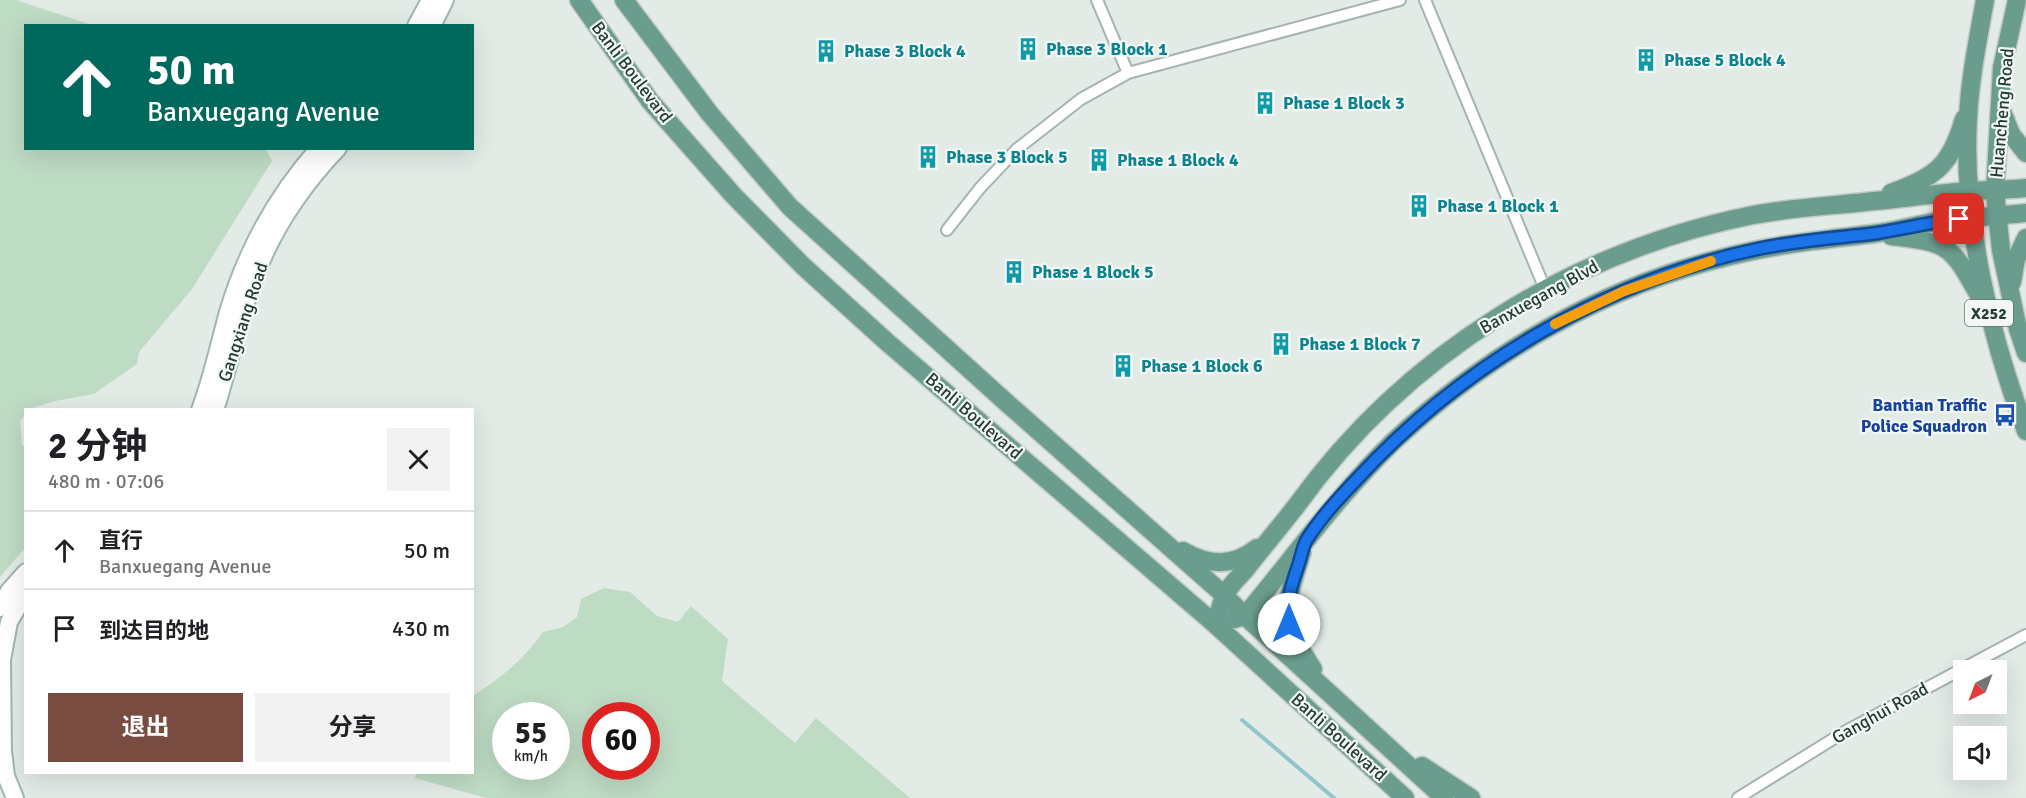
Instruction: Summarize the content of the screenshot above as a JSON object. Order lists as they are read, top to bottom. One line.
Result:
{"streets":{"main road":["Banli Boulevard","Huancheng Road","Banxuegang Blvd","X252"],"street":["Gangxiang Road","Ganghui Road"]},"crossings":[["Banli Boulevard","Banxuegang Blvd"],["Huancheng Road","Banxuegang Blvd"],["Huancheng Road","X252"],["Banxuegang Blvd","X252"]],"places":{"building":["Phase 3 Block 1","Phase 3 Block 4","Phase 5 Block 4","Phase 1 Block 3","Phase 3 Block 5","Phase 1 Block 4","Phase 1 Block 1","Phase 1 Block 5","Phase 1 Block 7","Phase 1 Block 6"],"bus stop":["Bantian Traffic Police Squadron"]},"north":"bottom left","page":{"turn":["50 m","Banxuegang Avenue"],"heading":["2 分钟","480 m · 07:06"],"list":[{"name":"直行","note":"Banxuegang Avenue","value":"50 m"},{"name":"到达目的地","value":"430 m"}],"buttons":["退出","分享"],"speed":"55 km/h","limit":"60"}}
